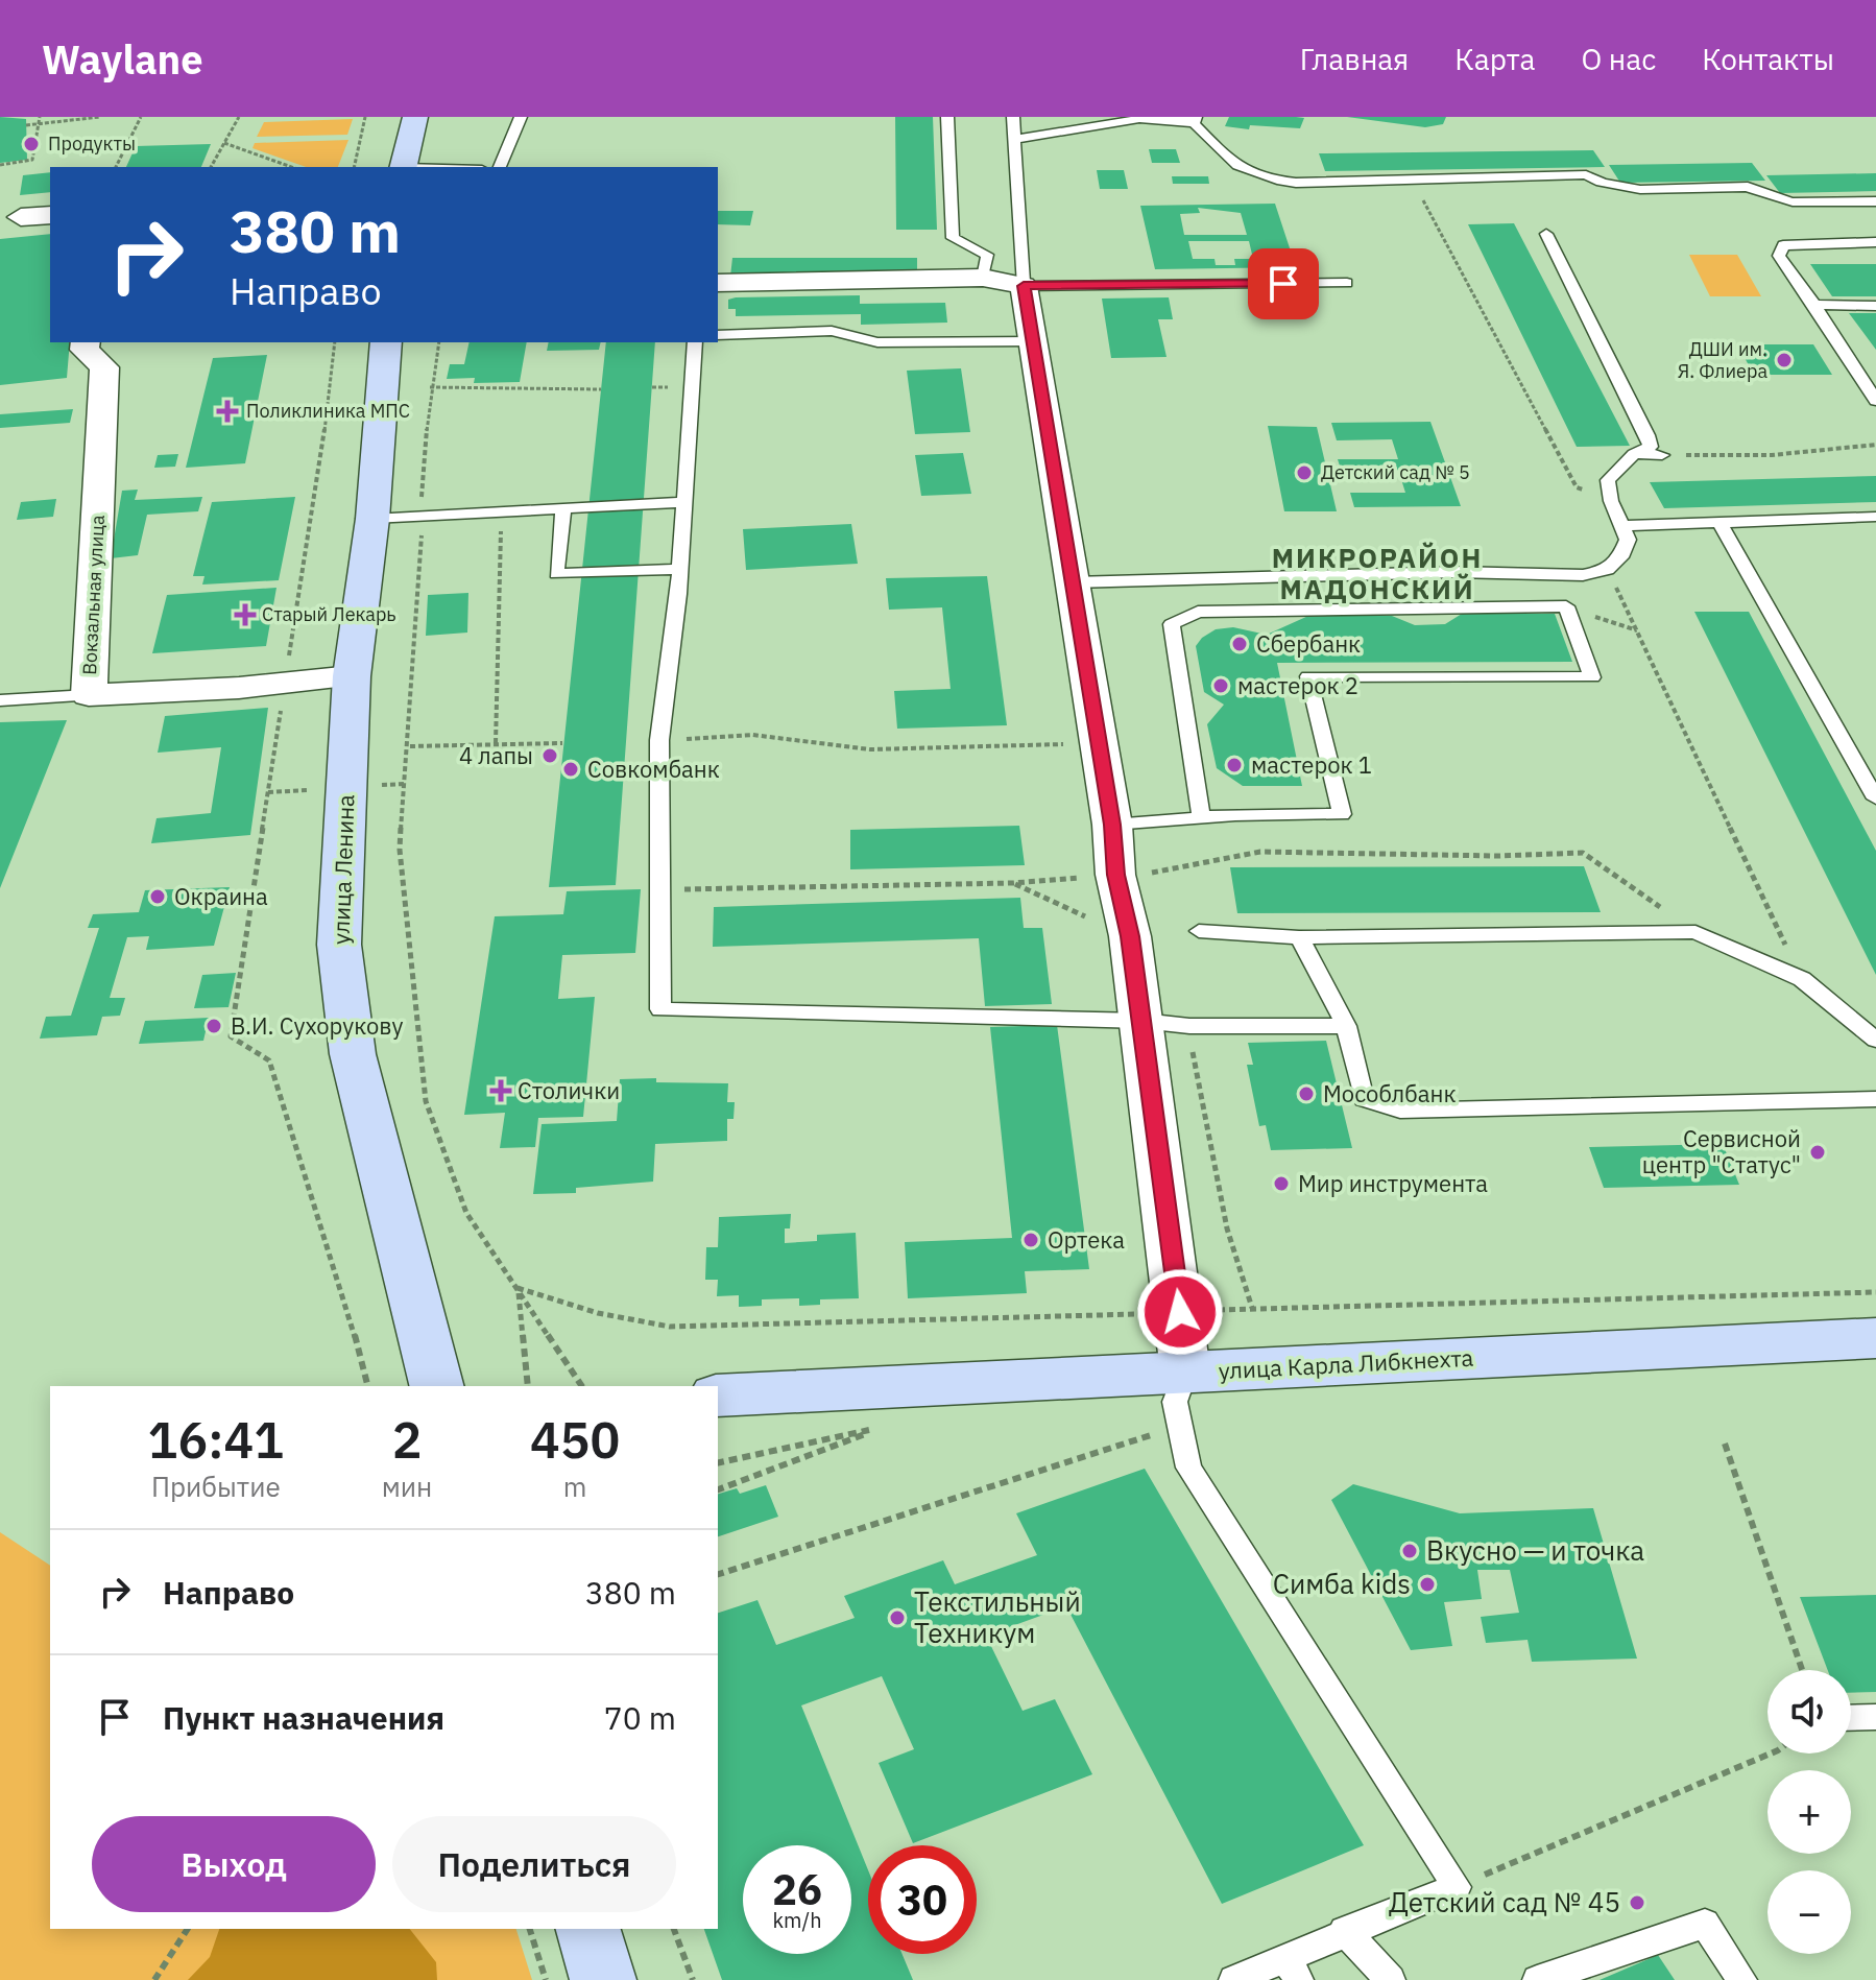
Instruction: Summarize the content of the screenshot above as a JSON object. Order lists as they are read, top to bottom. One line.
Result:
{"streets":{"main road":["улица Ленина","улица Карла Либкнехта"],"street":["Вокзальная улица"]},"crossings":[["Вокзальная улица","улица Ленина"]],"districts":["МИКРОРАЙОН МАДОНСКИЙ"],"places":{"other":["Продукты","ДШИ им. Я. Флиера","Детский сад № 5","Сбербанк","мастерок 2","4 лапы","мастерок 1","Совкомбанк","Окраина","В.И. Сухорукову","Мособлбанк","Сервисной центр \"Статус\"","Мир инструмента","Ортека","Вкусно — и точка","Симба kids","Текстильный Техникум","Детский сад № 45"],"health":["Поликлиника МПС","Старый Лекарь","Столички"]},"page":{"header":"Waylane","nav":["Главная","Карта","О нас","Контакты"],"turn":["380 m","Направо"],"eta":["16:41","Прибытие","2","мин","450","m"],"list":[{"name":"Направо","value":"380 m"},{"name":"Пункт назначения","value":"70 m"}],"map_buttons":["+","−"],"buttons":["Выход","Поделиться"],"speed":"26 km/h","limit":"30"}}
